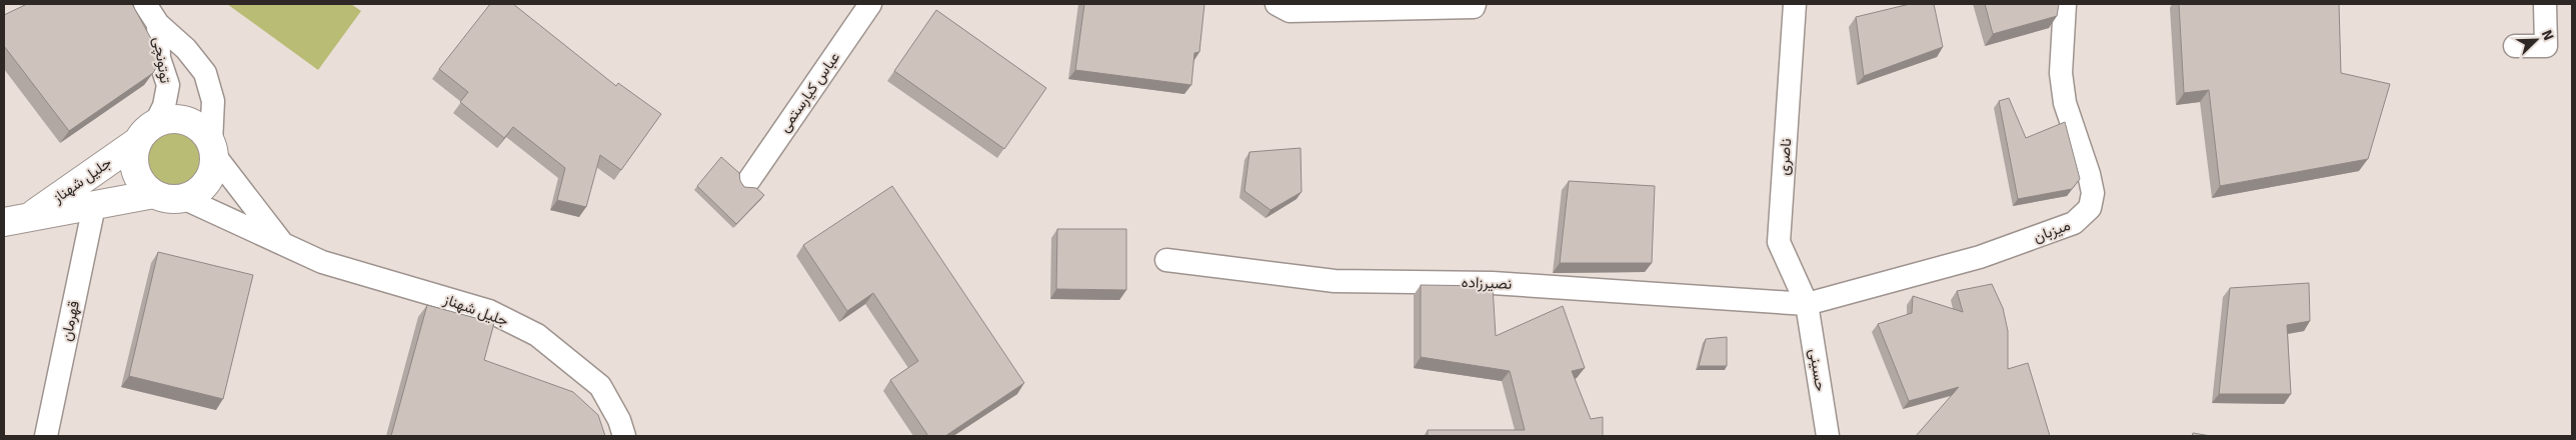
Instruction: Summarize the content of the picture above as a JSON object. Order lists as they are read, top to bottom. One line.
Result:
{"streets":{"street":["توتونچی","عباس کیارستمی","ناصری","جلیل شهناز","میزبان","نصیرزاده","قهرمان","حسینی"]},"crossings":[["توتونچی","جلیل شهناز"],["ناصری","میزبان"],["ناصری","نصیرزاده"],["ناصری","حسینی"],["جلیل شهناز","قهرمان"],["میزبان","نصیرزاده"],["میزبان","حسینی"],["نصیرزاده","حسینی"]],"north":"top right"}
